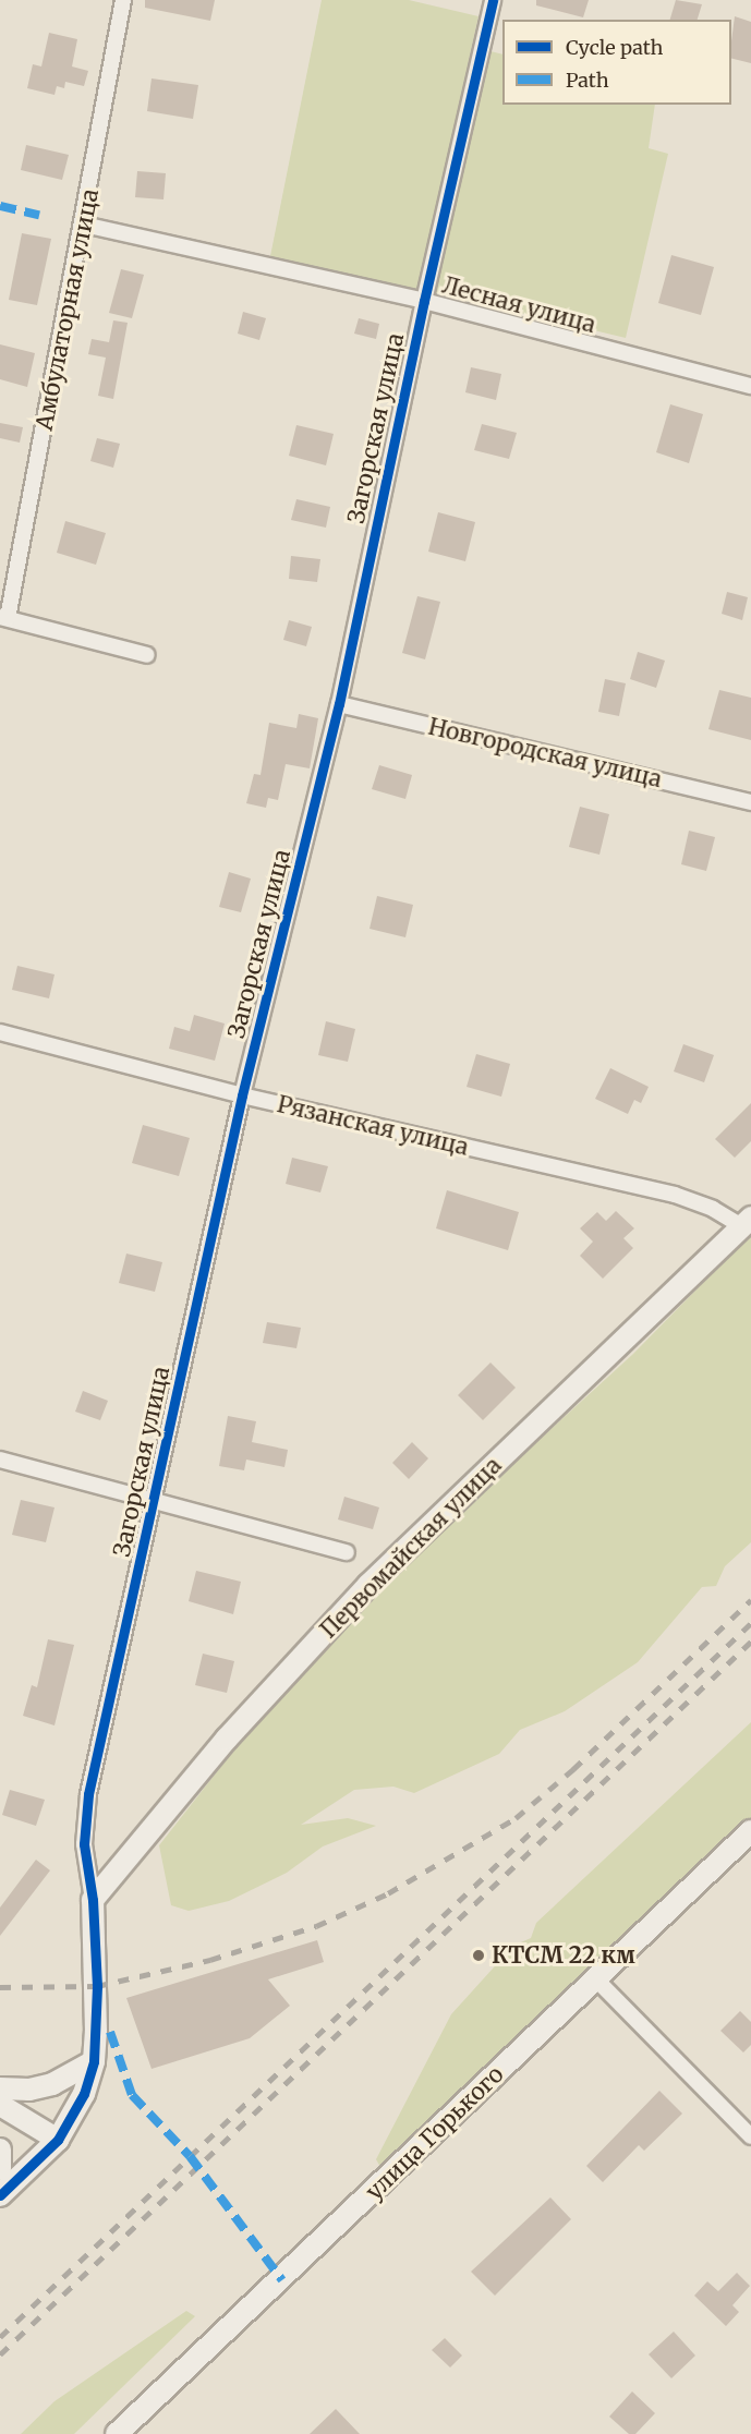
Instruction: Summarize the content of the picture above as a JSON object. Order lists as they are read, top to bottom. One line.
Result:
{"streets":{"street":["Лесная улица","Амбулаторная улица","Загорская улица","Новгородская улица","Рязанская улица","Первомайская улица","улица Горького"]},"crossings":[["Лесная улица","Амбулаторная улица"],["Лесная улица","Загорская улица"],["Загорская улица","Новгородская улица"],["Загорская улица","Рязанская улица"],["Загорская улица","Первомайская улица"],["Рязанская улица","Первомайская улица"]],"places":["КТСМ 22 км"],"legend":["Cycle path","Path"]}
